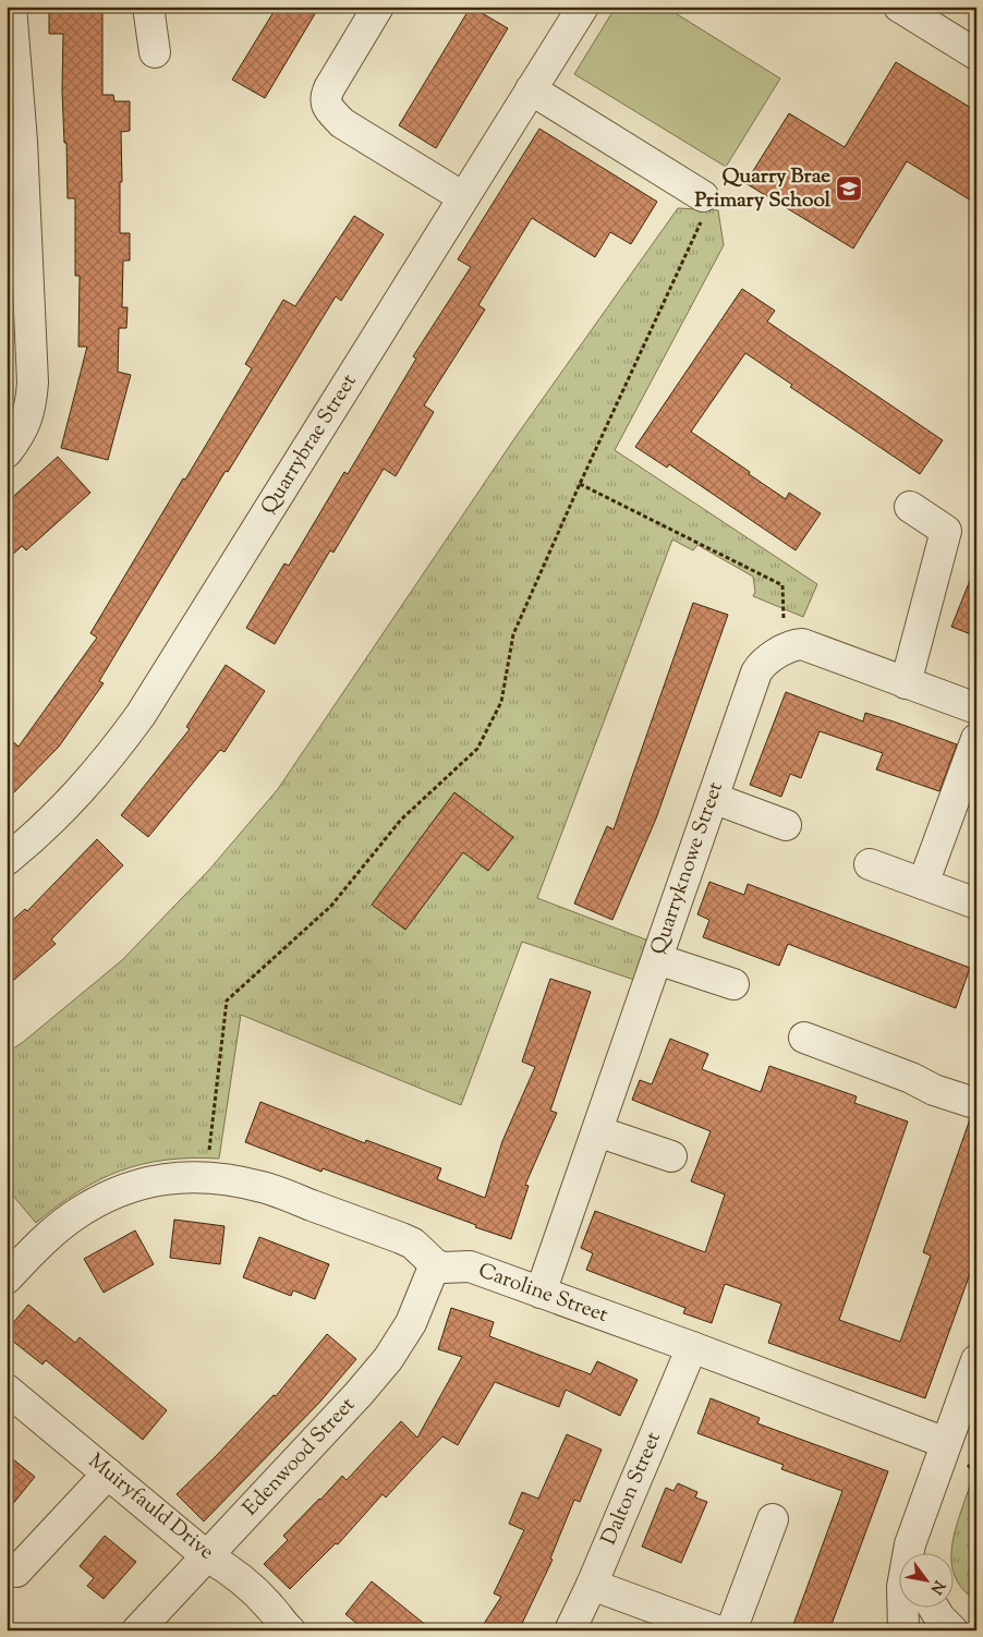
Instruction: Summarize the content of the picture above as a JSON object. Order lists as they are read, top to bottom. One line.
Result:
{"streets":{"street":["Quarrybrae Street","Quarryknowe Street","Caroline Street","Edenwood Street","Dalton Street","Muiryfauld Drive"]},"crossings":[["Quarryknowe Street","Caroline Street"],["Caroline Street","Edenwood Street"],["Caroline Street","Dalton Street"],["Edenwood Street","Muiryfauld Drive"]],"places":{"school or university":["Quarry Brae Primary School"]},"north":"bottom right"}
